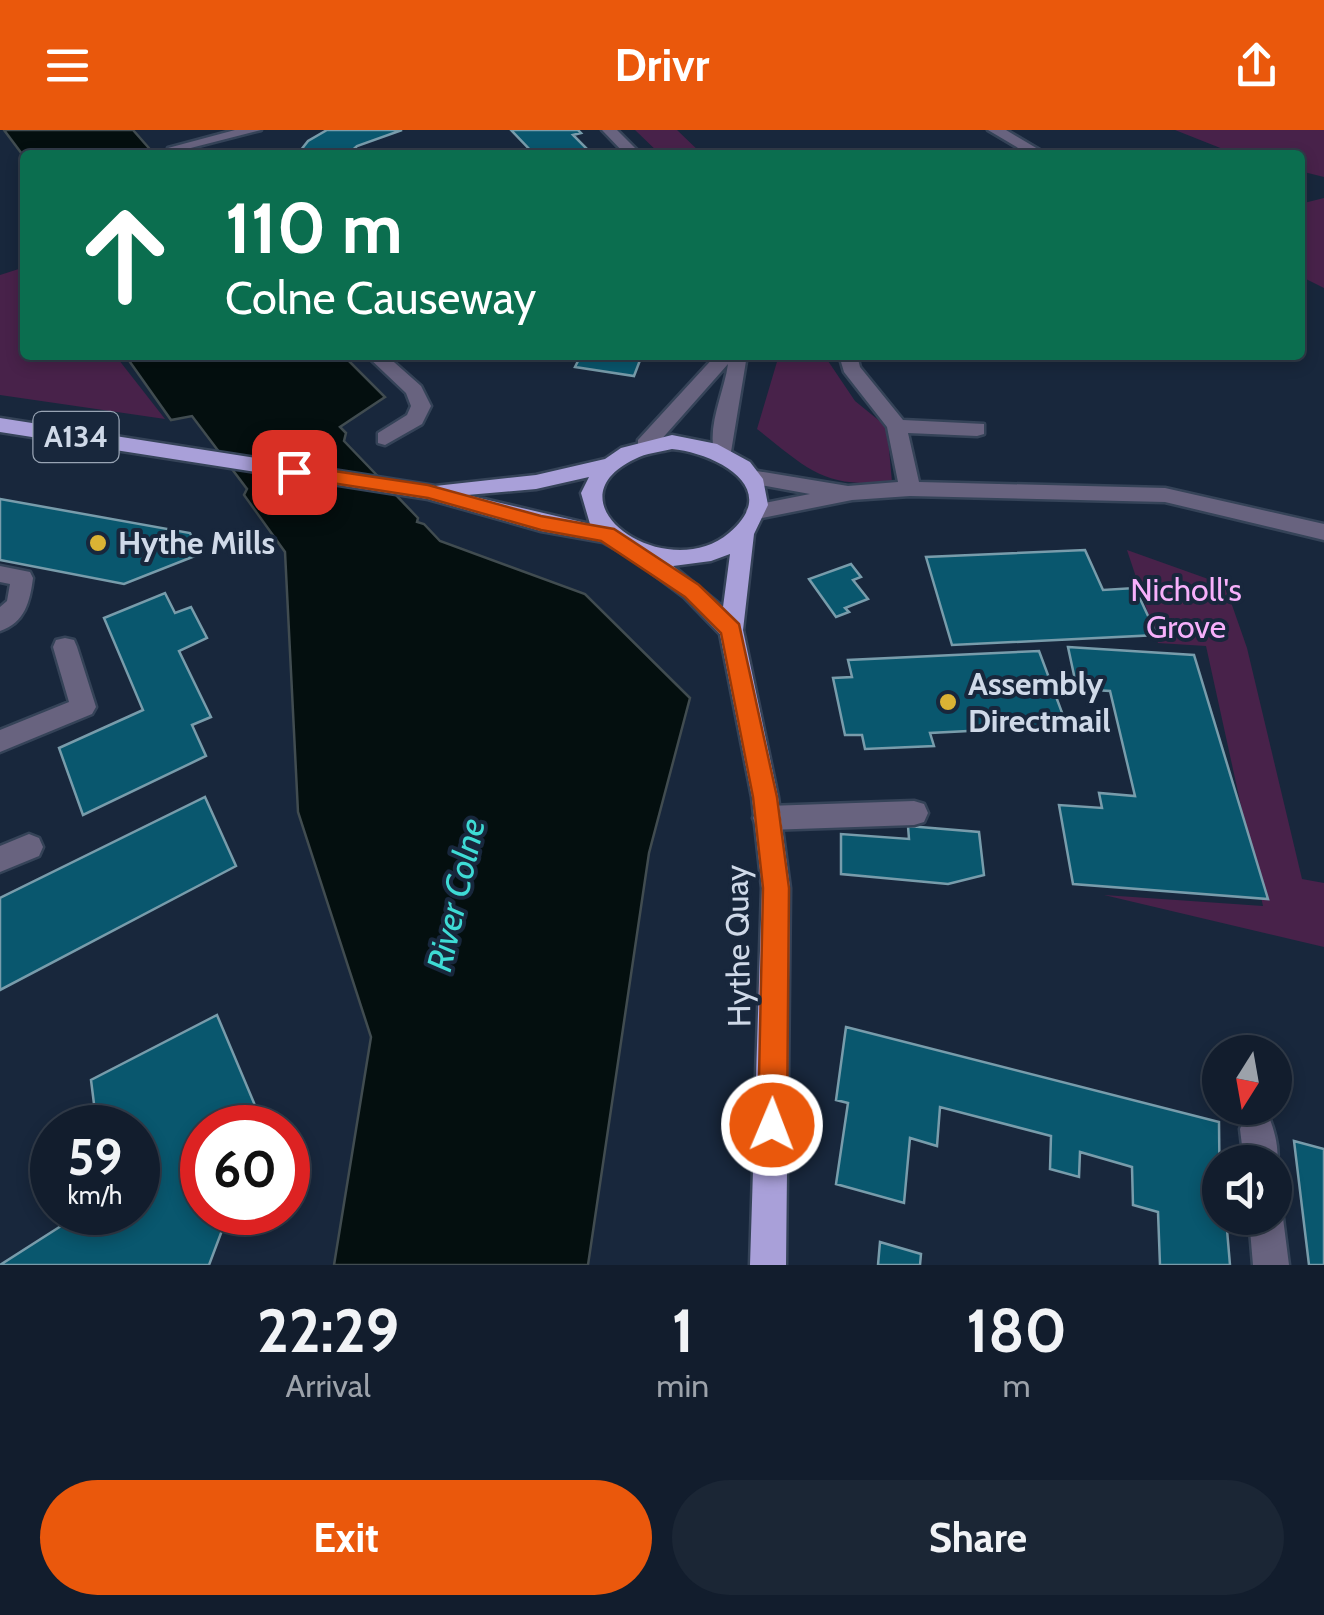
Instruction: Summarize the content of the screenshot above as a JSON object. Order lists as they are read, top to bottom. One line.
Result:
{"streets":{"main road":["A134","Hythe Quay"]},"crossings":[["A134","Hythe Quay"]],"water":["River Colne"],"parks":["Nicholl's Grove"],"places":["Hythe Mills","Assembly Directmail"],"north":"bottom","page":{"header":"Drivr","turn":["110 m","Colne Causeway"],"speed":"59 km/h","limit":"60","eta":["22:29","Arrival","1","min","180","m"],"buttons":["Exit","Share"]}}
